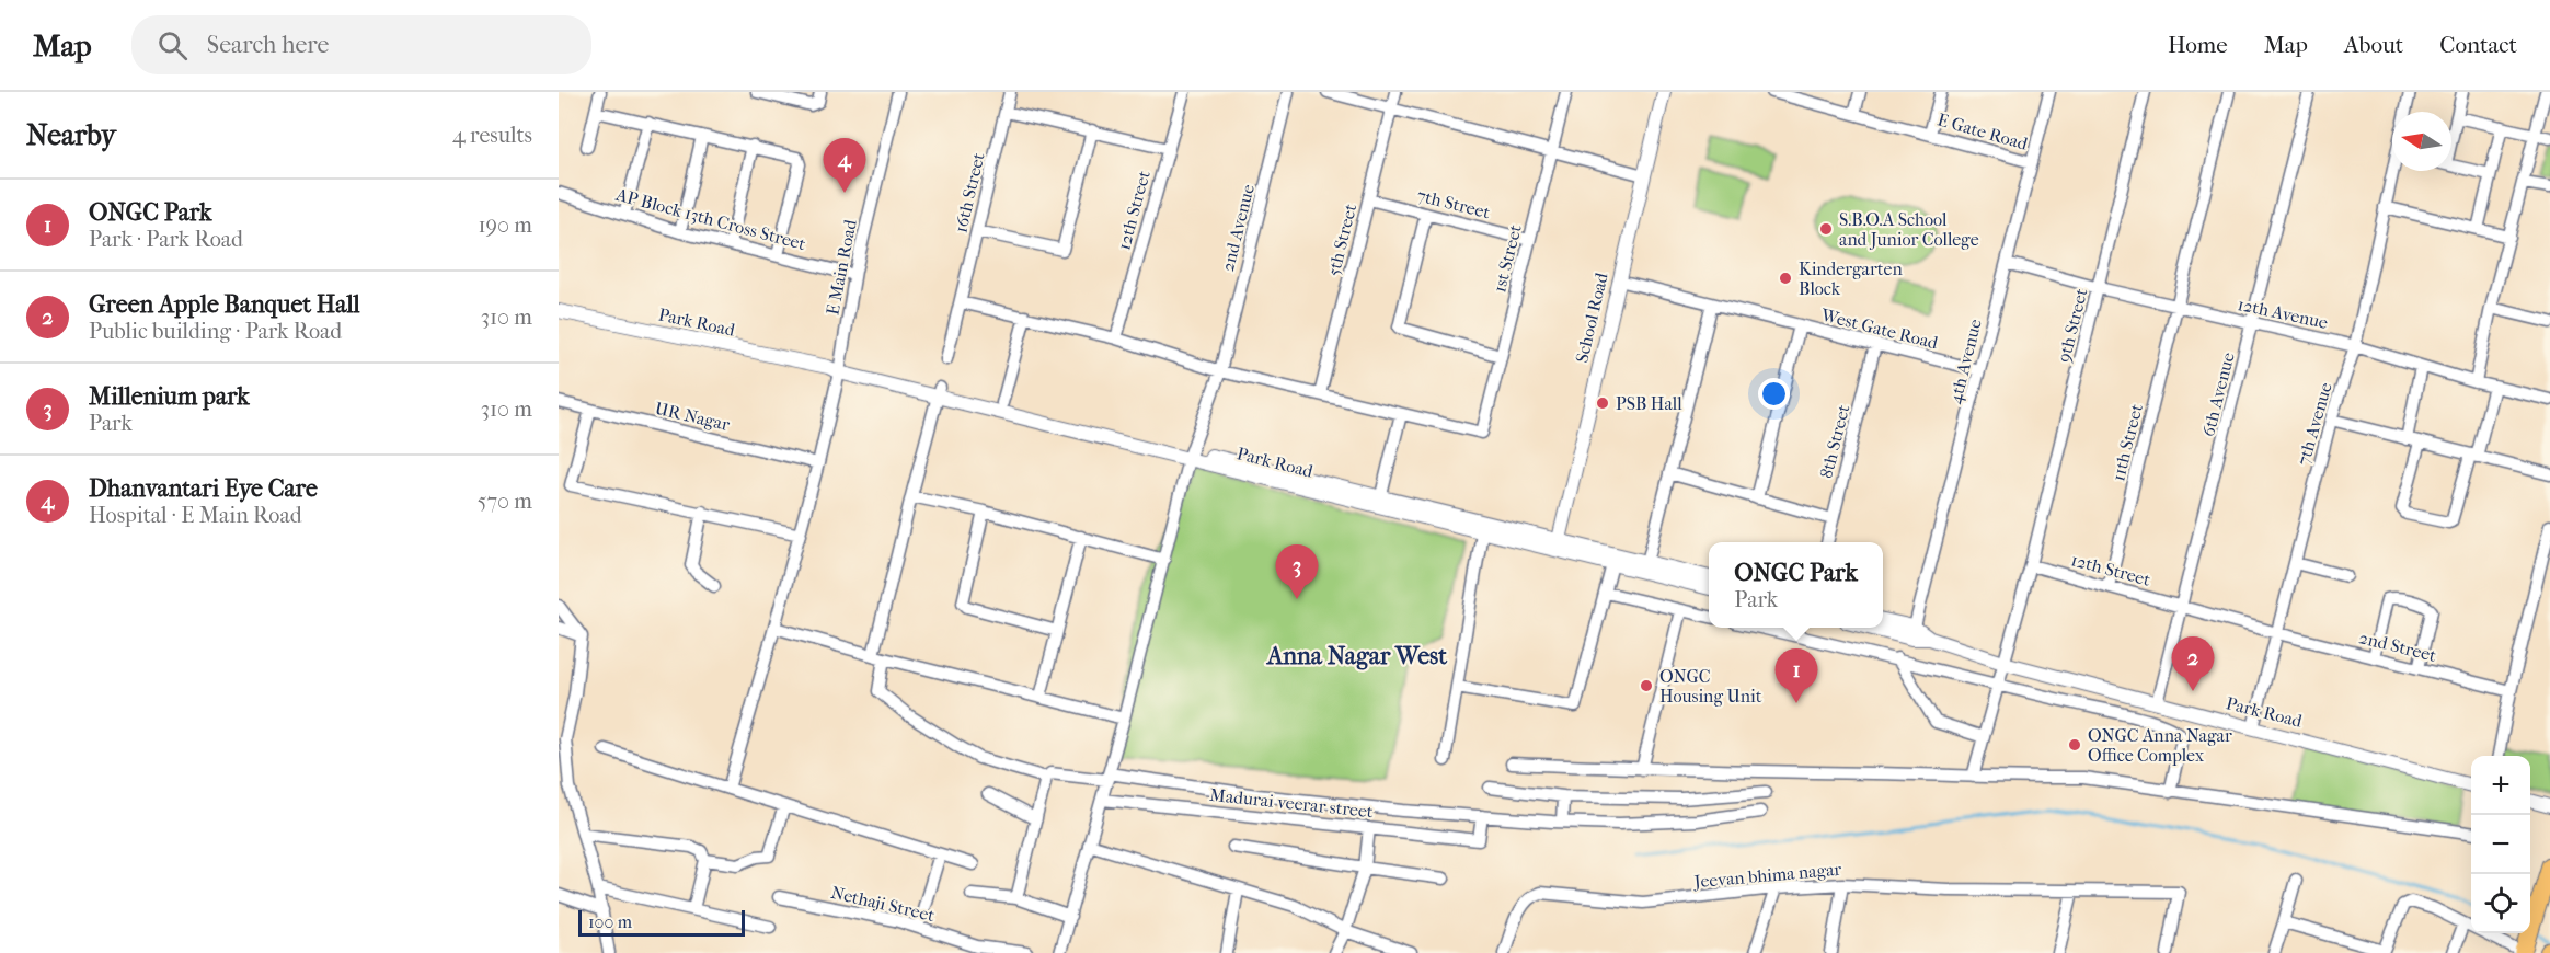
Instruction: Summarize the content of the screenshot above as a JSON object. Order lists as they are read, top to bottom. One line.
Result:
{"streets":{"street":["E Gate Road","16th Street","7th Street","12th Street","AP Block 13th Cross Street","2nd Avenue","5th Street","1st Street","E Main Road","12th Avenue","School Road","Park Road","9th Street","West Gate Road","4th Avenue","6th Avenue","UR Nagar","7th Avenue","8th Street","11th Street","2nd Street","Madurai veerar street","Jeevan bhima nagar","Nethaji Street"]},"crossings":[["E Gate Road","4th Avenue"],["7th Street","5th Street"],["7th Street","1st Street"],["12th Street","9th Street"],["12th Street","6th Avenue"],["12th Street","7th Avenue"],["12th Street","11th Street"],["12th Street","2nd Street"],["AP Block 13th Cross Street","E Main Road"],["2nd Avenue","Park Road"],["2nd Avenue","Madurai veerar street"],["E Main Road","Park Road"],["E Main Road","UR Nagar"],["12th Avenue","9th Street"],["12th Avenue","4th Avenue"],["12th Avenue","6th Avenue"],["12th Avenue","7th Avenue"],["12th Avenue","11th Street"],["School Road","Park Road"],["School Road","West Gate Road"],["Park Road","9th Street"],["Park Road","4th Avenue"],["Park Road","6th Avenue"],["Park Road","7th Avenue"],["West Gate Road","4th Avenue"],["West Gate Road","8th Street"],["7th Avenue","2nd Street"]],"districts":["Anna Nagar West"],"places":["S.B.O.A School and Junior College","Kindergarten Block","PSB Hall","ONGC Housing Unit","ONGC Anna Nagar Office Complex"],"scale_bar":"100 m","north":"left","page":{"header":"Map","search":"Search here","nav":["Home","Map","About","Contact"],"heading":["Nearby","4 results"],"pins":["4","3","2","1"],"list":[{"mark":"1","name":"ONGC Park","note":"Park · Park Road","value":"190 m"},{"mark":"2","name":"Green Apple Banquet Hall","note":"Public building · Park Road","value":"310 m"},{"mark":"3","name":"Millenium park","note":"Park","value":"310 m"},{"mark":"4","name":"Dhanvantari Eye Care","note":"Hospital · E Main Road","value":"570 m"}],"popup":["ONGC Park","Park"],"map_buttons":["+","−"],"scale":"100 m"}}
